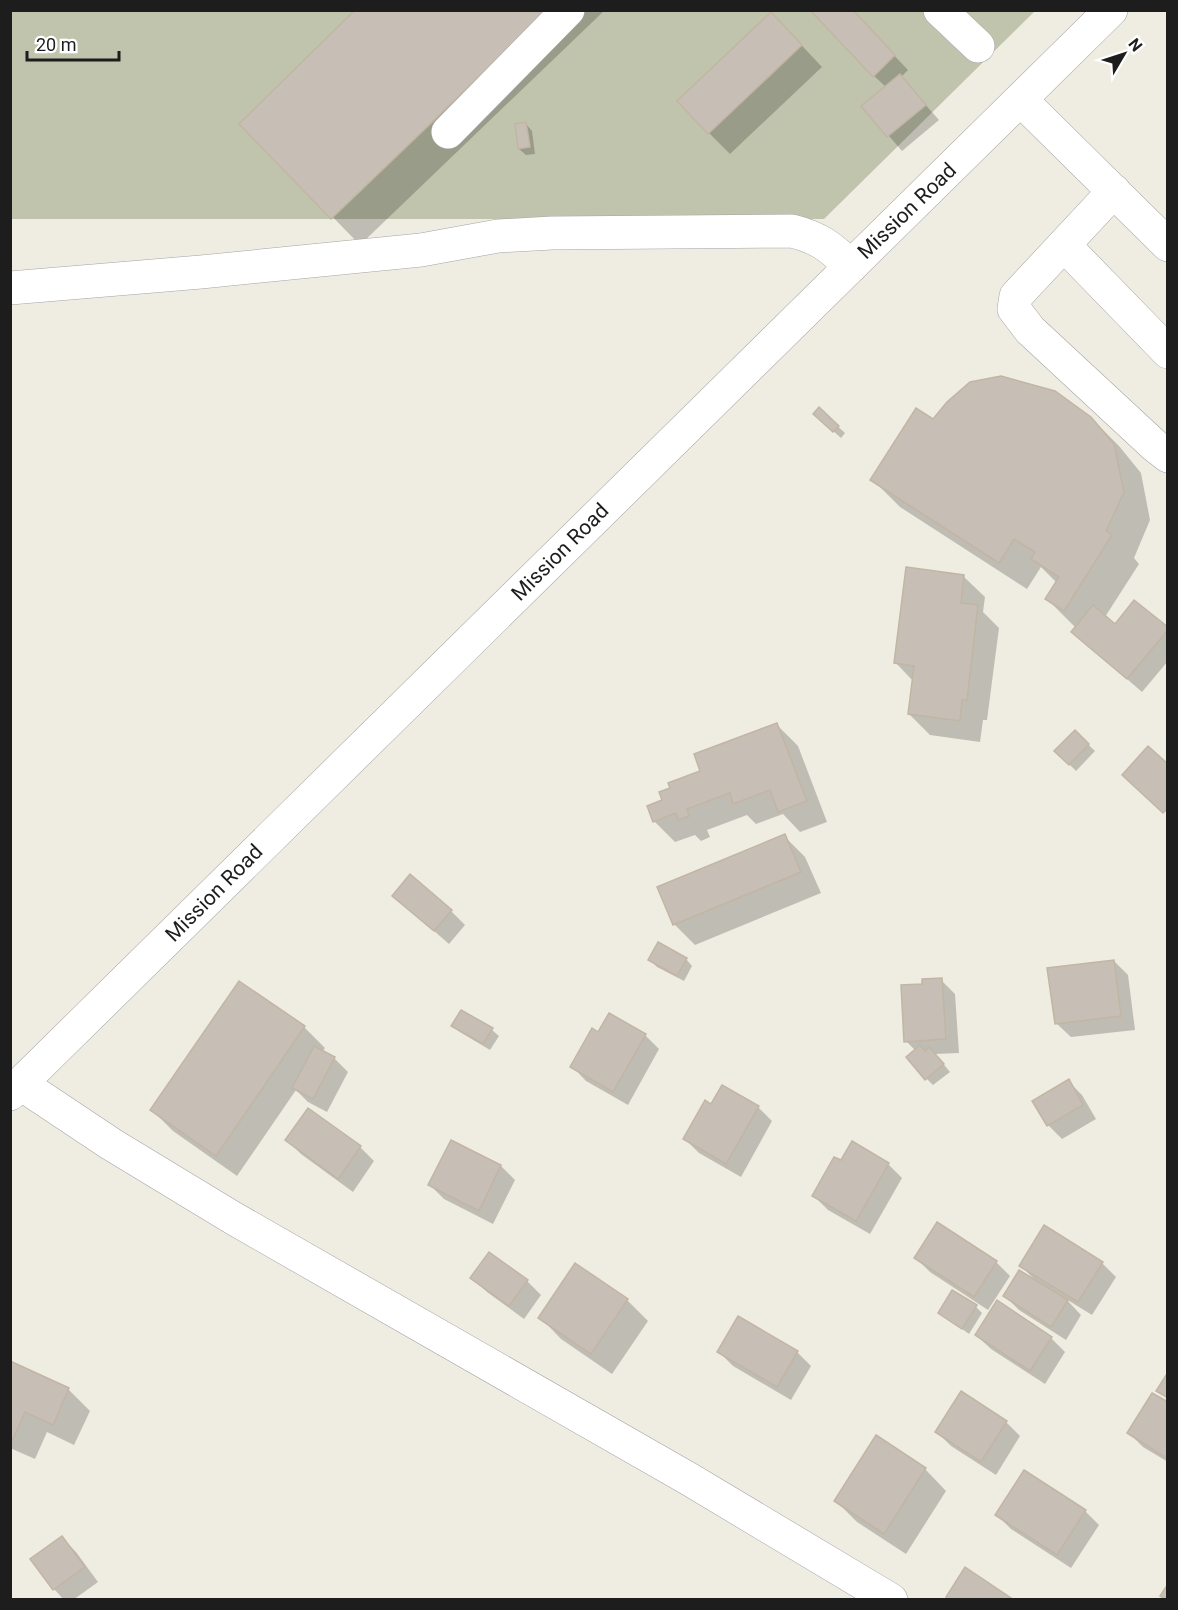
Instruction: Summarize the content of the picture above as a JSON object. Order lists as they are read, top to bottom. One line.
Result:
{"streets":{"street":["Mission Road"]},"scale_bar":"20 m","north":"top right"}
